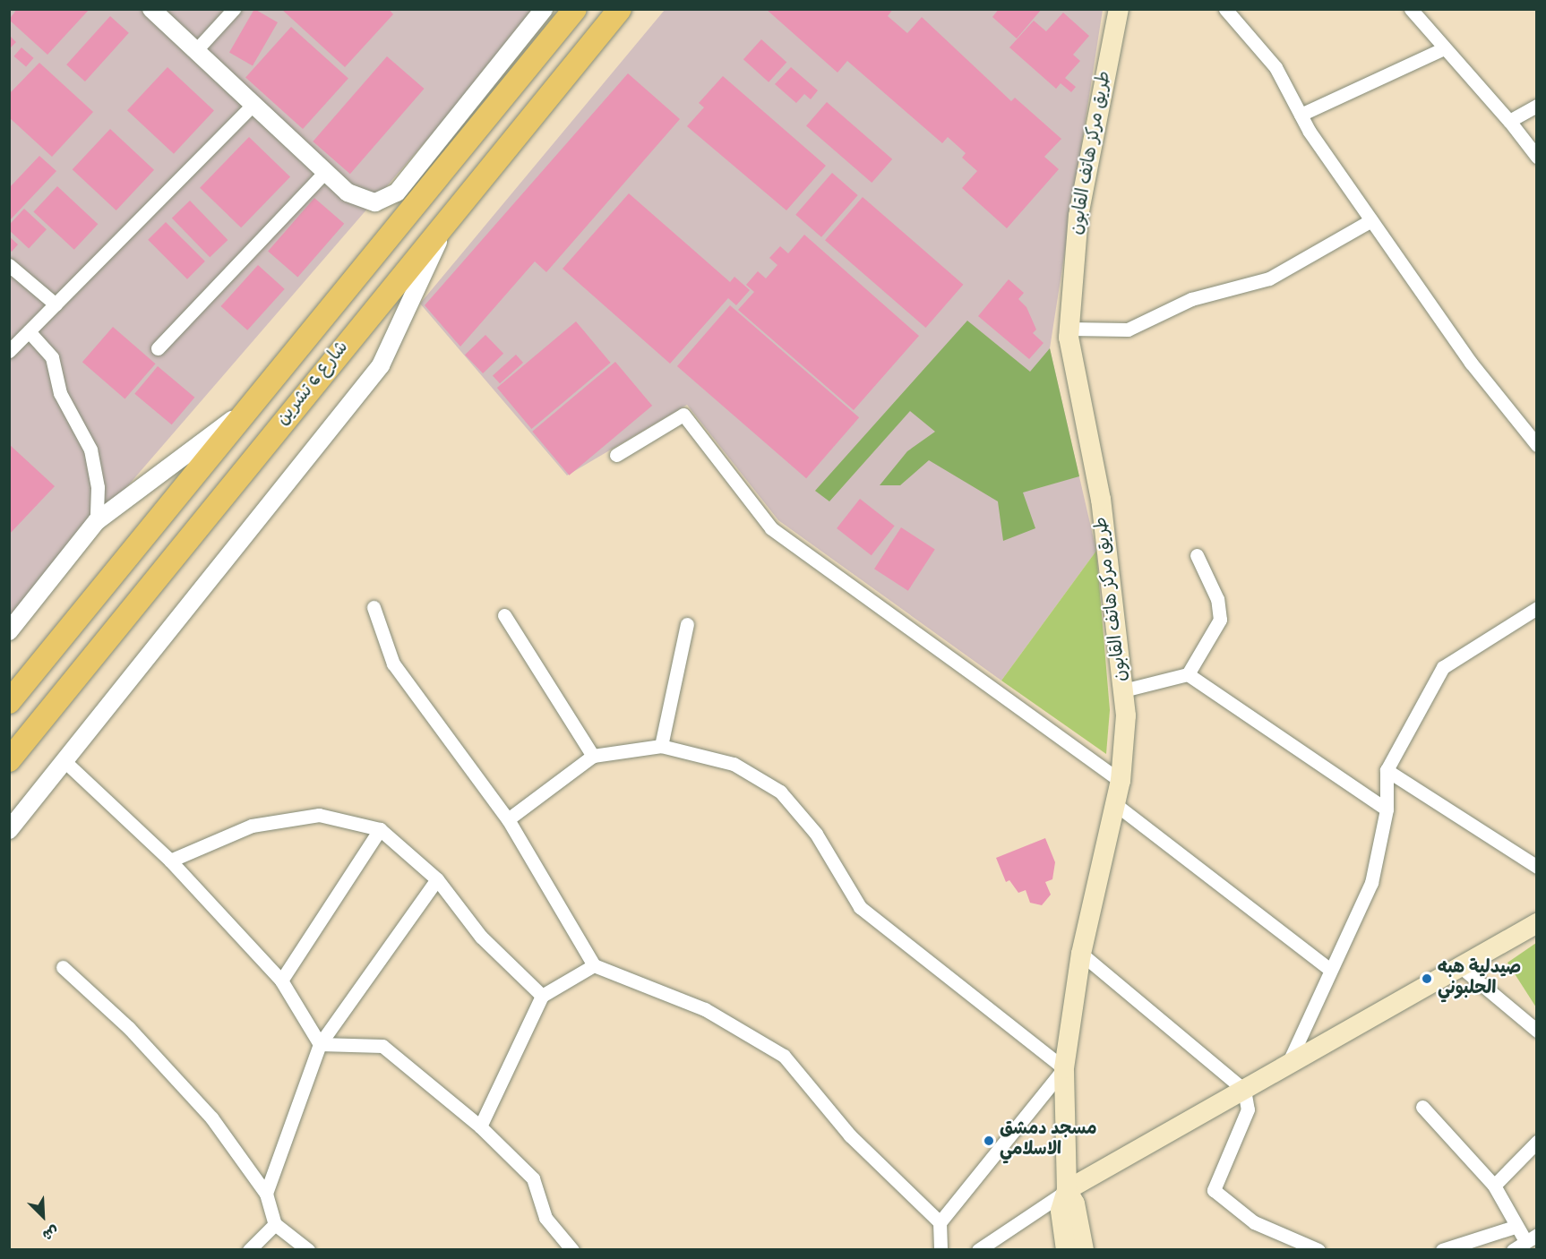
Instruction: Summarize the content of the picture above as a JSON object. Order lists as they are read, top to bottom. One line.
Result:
{"streets":{"highway":["شارع 6 تشرين"],"main road":["طريق مركز هاتف القابون"]},"places":["صيدلية هبه الحلبوني","مسجد دمشق الاسلامي"],"north":"bottom right"}
